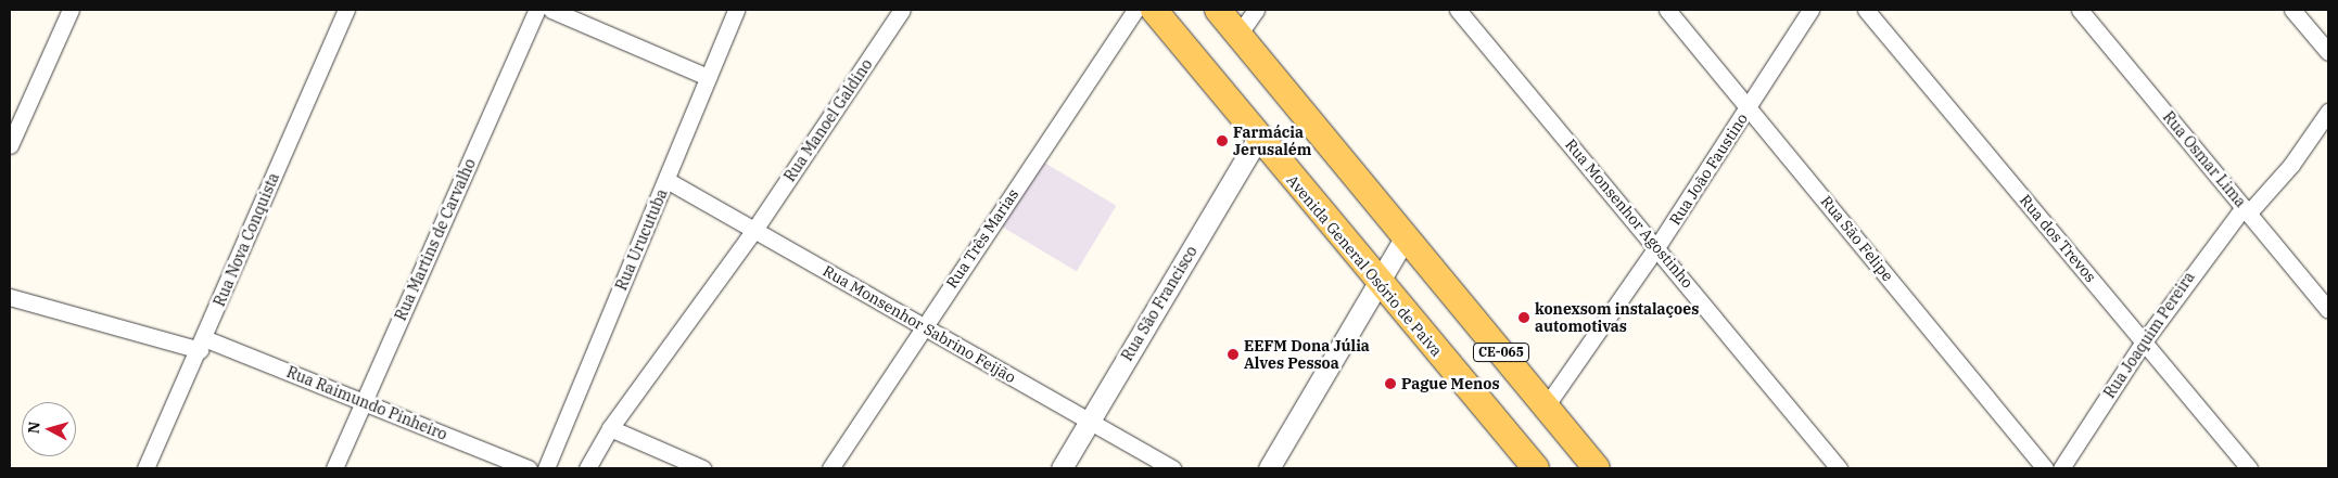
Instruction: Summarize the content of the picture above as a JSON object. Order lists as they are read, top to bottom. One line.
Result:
{"streets":{"main road":["Avenida General Osório de Paiva","CE-065"],"street":["Rua Manoel Galdino","Rua Osmar Lima","Rua João Faustino","Rua Monsenhor Agostinho","Rua Três Marias","Rua São Felipe","Rua dos Trevos","Rua Nova Conquista","Rua Martins de Carvalho","Rua Urucutuba","Rua São Francisco","Rua Monsenhor Sabrino Feijão","Rua Joaquim Pereira","Rua Raimundo Pinheiro"]},"crossings":[["Rua Manoel Galdino","Rua Monsenhor Sabrino Feijão"],["Rua Osmar Lima","Rua Joaquim Pereira"],["Rua João Faustino","Rua Monsenhor Agostinho"],["Rua João Faustino","Rua São Felipe"],["Rua João Faustino","CE-065"],["Rua Três Marias","Rua Monsenhor Sabrino Feijão"],["Rua dos Trevos","Rua Joaquim Pereira"],["Rua Nova Conquista","Rua Raimundo Pinheiro"],["Rua Martins de Carvalho","Rua Raimundo Pinheiro"],["Rua Urucutuba","Rua Monsenhor Sabrino Feijão"],["Avenida General Osório de Paiva","Rua São Francisco"],["Rua São Francisco","Rua Monsenhor Sabrino Feijão"]],"places":["Farmácia Jerusalém","konexsom instalaçoes automotivas","EEFM Dona Júlia Alves Pessoa","Pague Menos"],"north":"left"}
